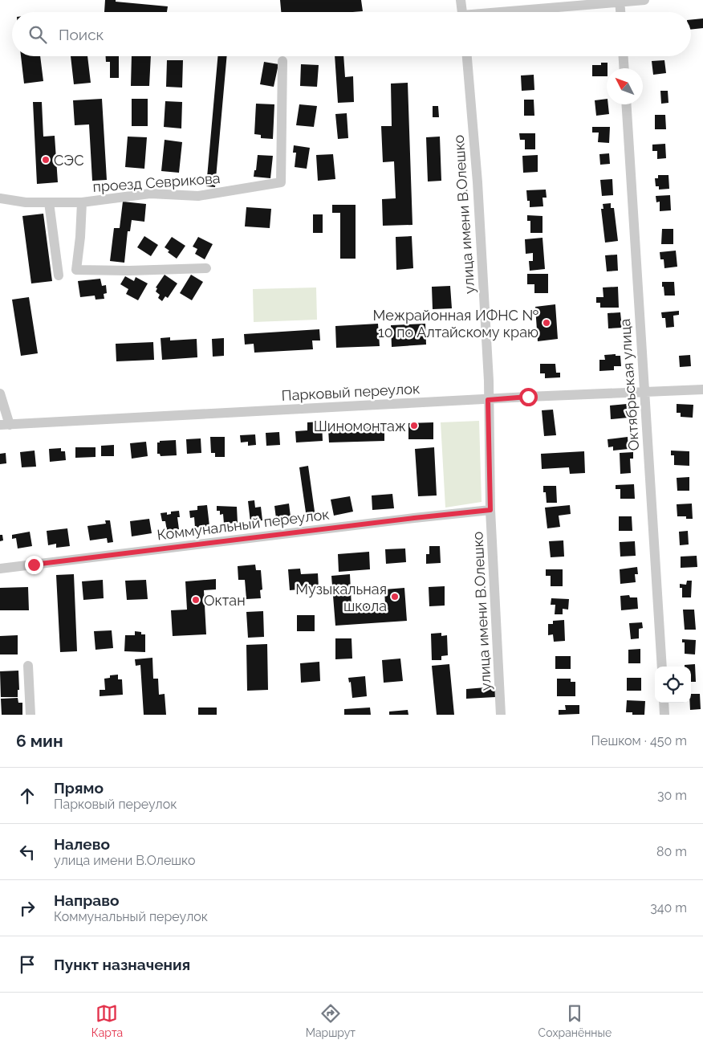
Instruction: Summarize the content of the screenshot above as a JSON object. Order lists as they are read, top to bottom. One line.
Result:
{"streets":{"street":["проезд Севрикова","улица имени В.Олешко","Октябрьская улица","Парковый переулок","Коммунальный переулок"]},"crossings":[["улица имени В.Олешко","Парковый переулок"],["улица имени В.Олешко","Коммунальный переулок"],["Октябрьская улица","Парковый переулок"]],"places":["СЭС","Межрайонная ИФНС № 10 по Алтайскому краю","Шиномонтаж","Музыкальная школа","Октан"],"north":"top left","page":{"search":"Поиск","heading":["6 мин","Пешком · 450 m"],"list":[["Прямо","Парковый переулок","30 m"],["Налево","улица имени В.Олешко","80 m"],["Направо","Коммунальный переулок","340 m"],"Пункт назначения"],"nav":["Карта","Маршрут","Сохранённые"]}}
